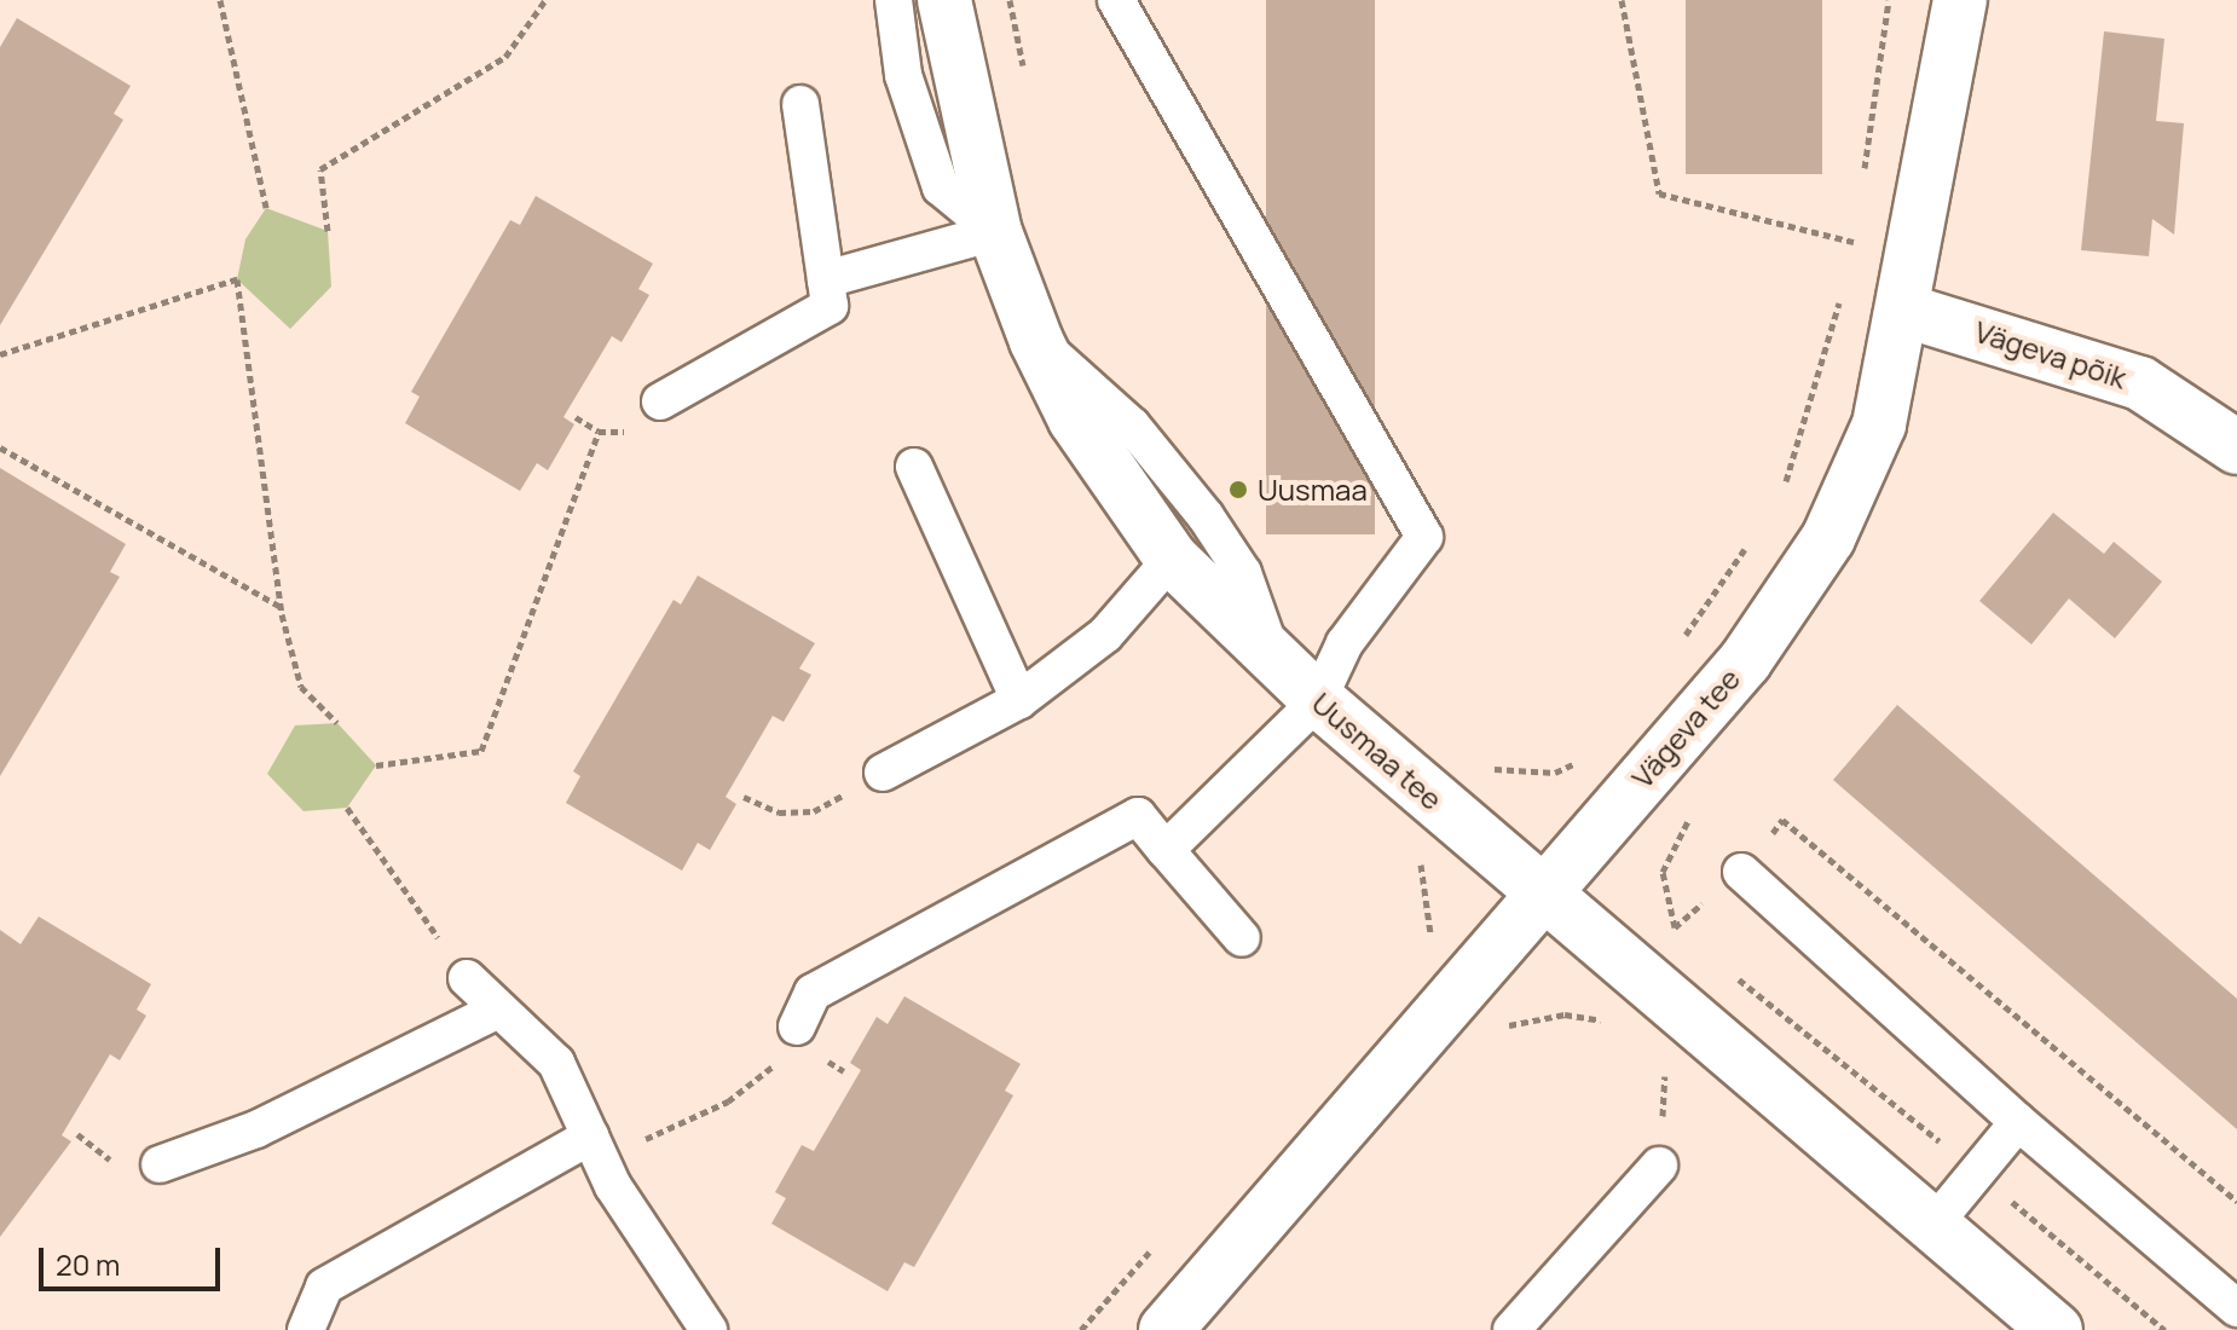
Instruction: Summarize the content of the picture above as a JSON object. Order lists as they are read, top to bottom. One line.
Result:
{"streets":{"street":["Vägeva põik","Vägeva tee","Uusmaa tee"]},"crossings":[["Vägeva põik","Vägeva tee"],["Vägeva tee","Uusmaa tee"]],"places":["Uusmaa"],"scale_bar":"20 m"}
